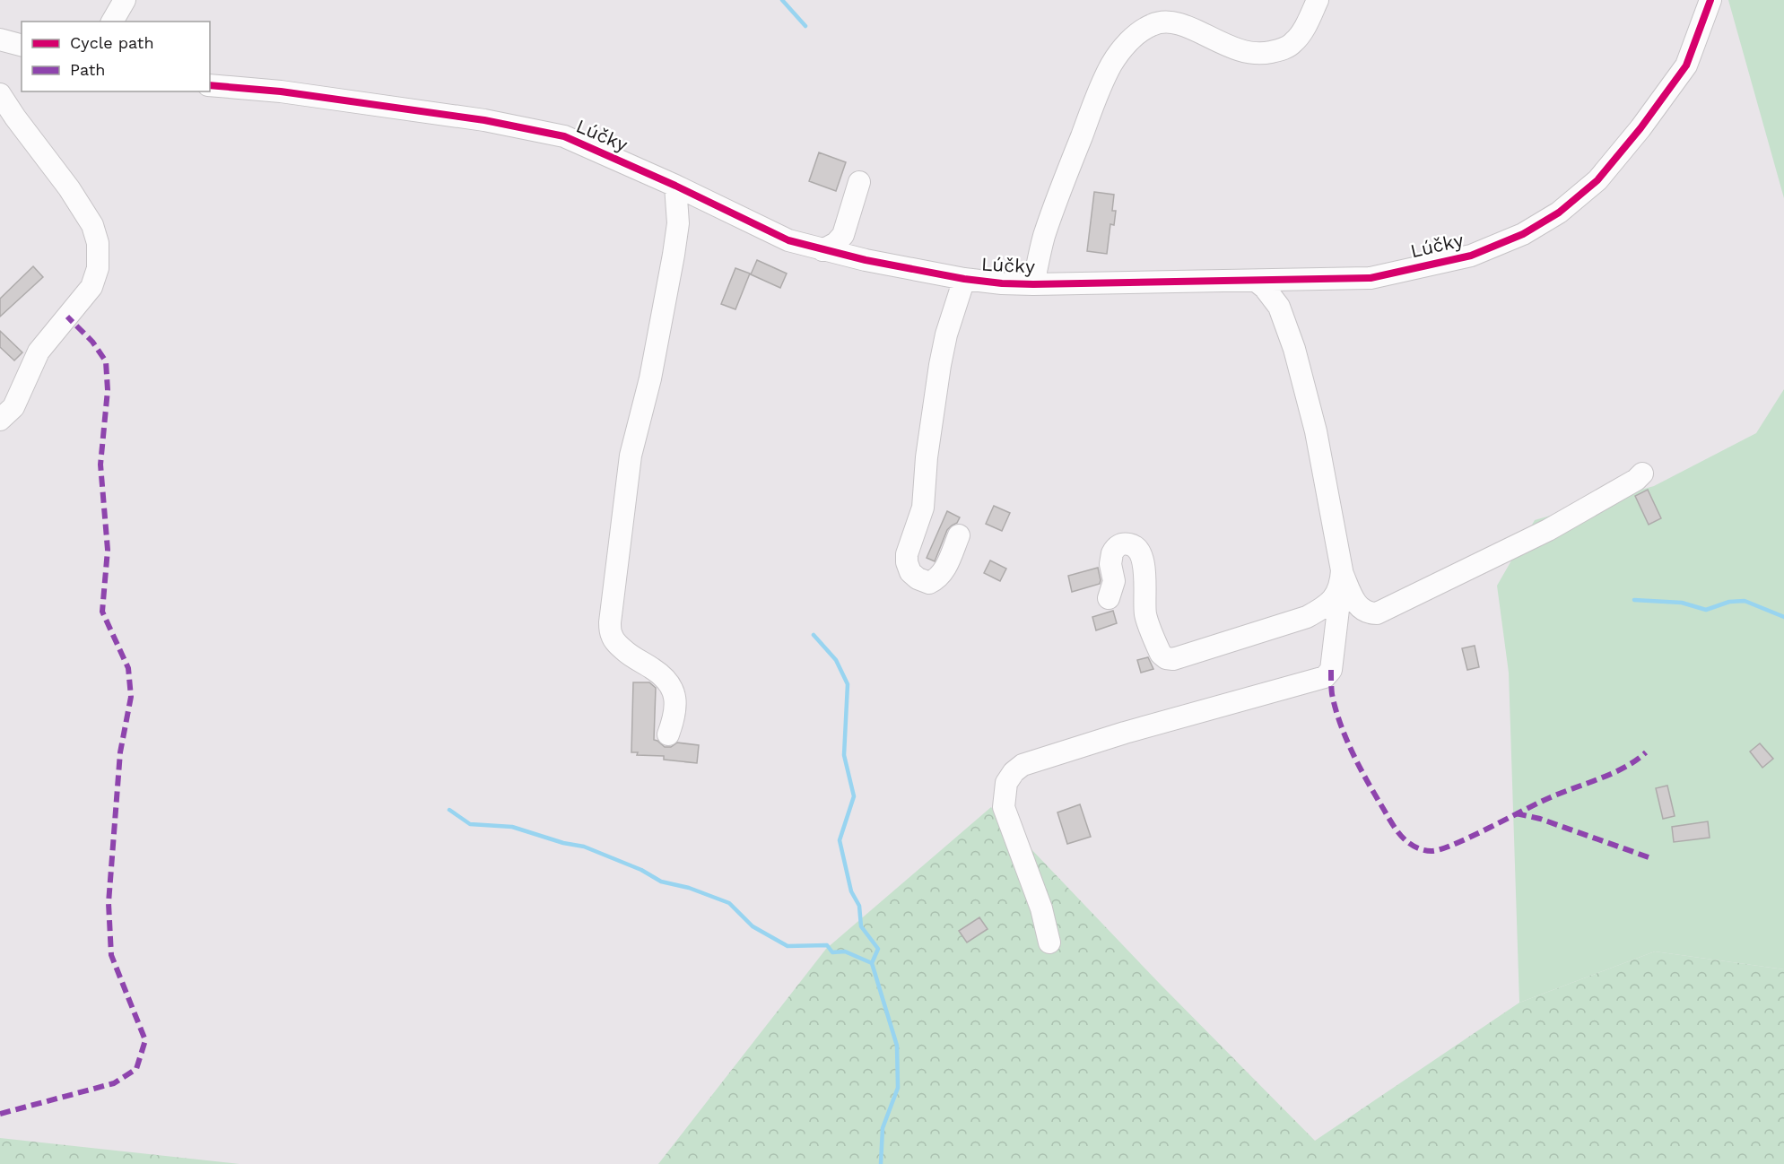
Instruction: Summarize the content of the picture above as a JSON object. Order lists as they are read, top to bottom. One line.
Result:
{"streets":{"street":["Lúčky"]},"legend":["Cycle path","Path"]}
